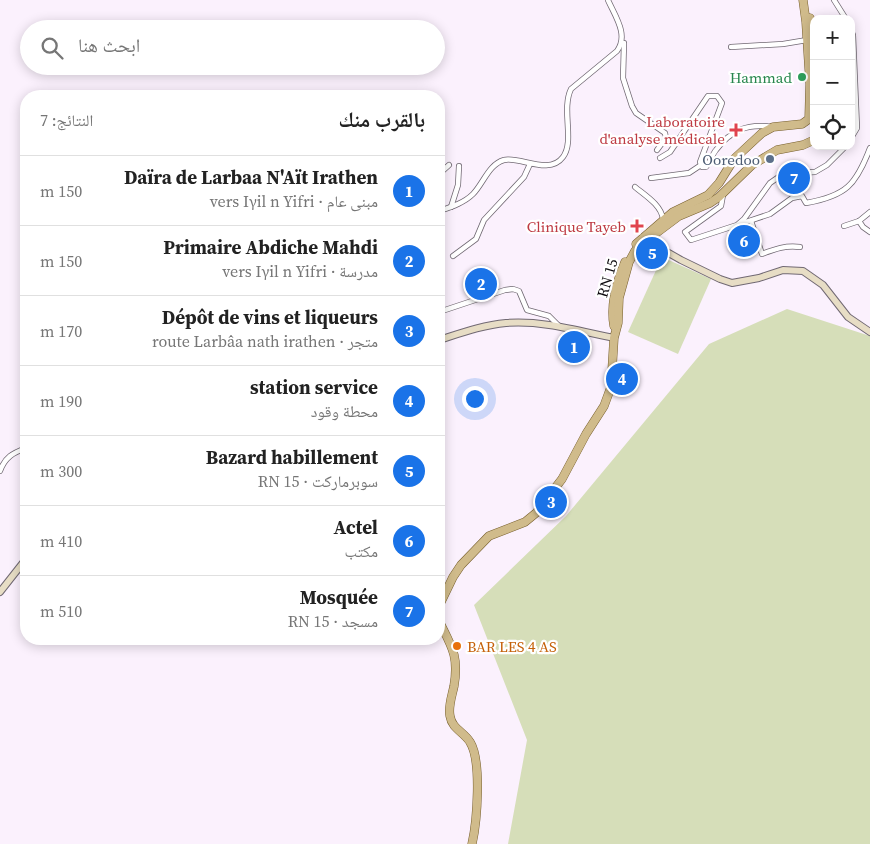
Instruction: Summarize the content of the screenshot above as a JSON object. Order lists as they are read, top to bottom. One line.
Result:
{"streets":{"main road":["RN 15"]},"places":{"other":["Hammad","Ooredoo","BAR LES 4 AS"],"health":["Laboratoire d'analyse médicale","Clinique Tayeb"]},"page":{"map_buttons":["+","−"],"search":"ابحث هنا","heading":["بالقرب منك","النتائج: 7"],"list":[{"mark":"1","name":"Daïra de Larbaa N'Aït Irathen","note":"مبنى عام · vers Iγil n Yifri","value":"150 m"},{"mark":"2","name":"Primaire Abdiche Mahdi","note":"مدرسة · vers Iγil n Yifri","value":"150 m"},{"mark":"3","name":"Dépôt de vins et liqueurs","note":"متجر · route Larbâa nath irathen","value":"170 m"},{"mark":"4","name":"station service","note":"محطة وقود","value":"190 m"},{"mark":"5","name":"Bazard habillement","note":"سوبرماركت · RN 15","value":"300 m"},{"mark":"6","name":"Actel","note":"مكتب","value":"410 m"},{"mark":"7","name":"Mosquée","note":"مسجد · RN 15","value":"510 m"}],"pins":["7","6","5","2","1","4","3"]}}
